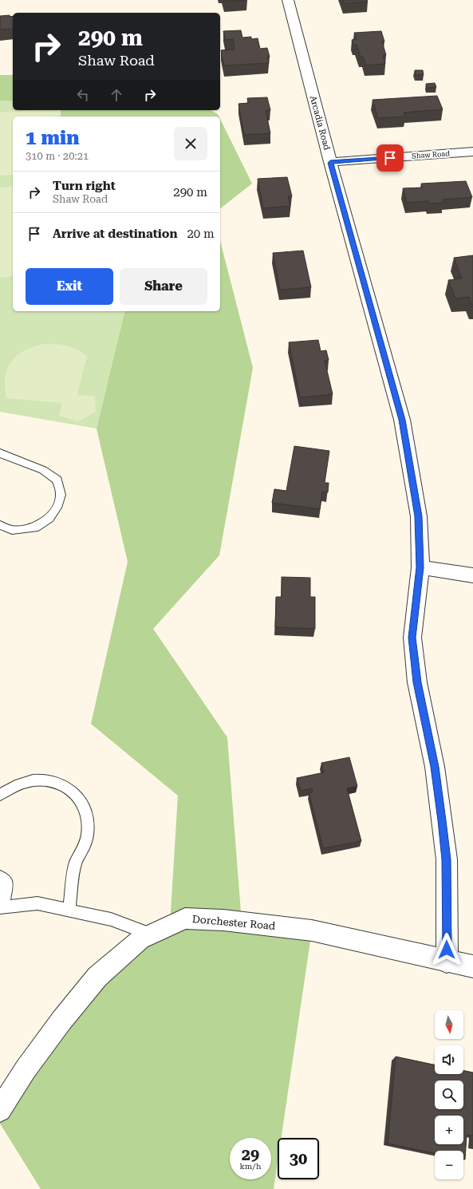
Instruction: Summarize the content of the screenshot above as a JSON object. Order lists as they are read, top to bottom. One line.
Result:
{"streets":{"street":["Arcadia Road","Shaw Road","Dorchester Road"]},"crossings":[["Arcadia Road","Shaw Road"],["Arcadia Road","Dorchester Road"]],"north":"bottom","page":{"turn":["290 m","Shaw Road"],"heading":["1 min","310 m · 20:21"],"list":[{"name":"Turn right","note":"Shaw Road","value":"290 m"},{"name":"Arrive at destination","value":"20 m"}],"buttons":["Exit","Share"],"map_buttons":["+","−"],"speed":"29 km/h","limit":"30"}}
